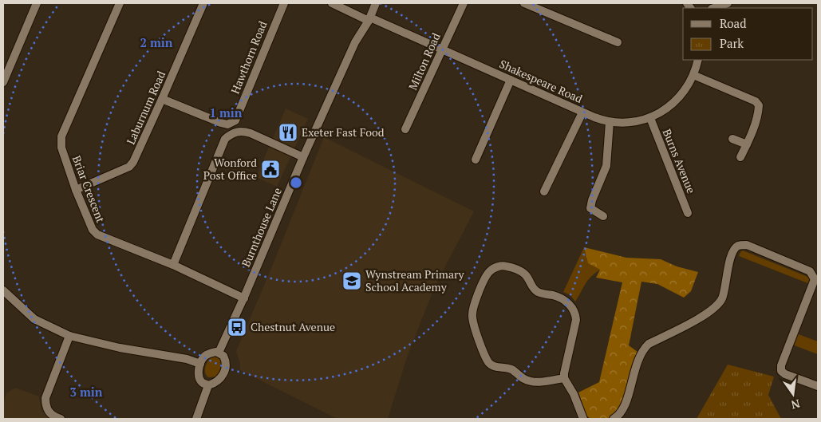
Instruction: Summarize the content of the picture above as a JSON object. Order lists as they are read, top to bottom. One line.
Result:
{"streets":{"street":["Hawthorn Road","Milton Road","Shakespeare Road","Laburnum Road","Burns Avenue","Briar Crescent","Burnthouse Lane"]},"crossings":[["Hawthorn Road","Laburnum Road"],["Milton Road","Shakespeare Road"],["Shakespeare Road","Burns Avenue"],["Shakespeare Road","Burnthouse Lane"],["Laburnum Road","Briar Crescent"],["Briar Crescent","Burnthouse Lane"]],"places":{"restaurant":["Exeter Fast Food"],"public building":["Wonford Post Office"],"school or university":["Wynstream Primary School Academy"],"bus stop":["Chestnut Avenue"]},"legend":["Road","Park"],"north":"bottom","rings":["2 min","1 min","3 min"]}
